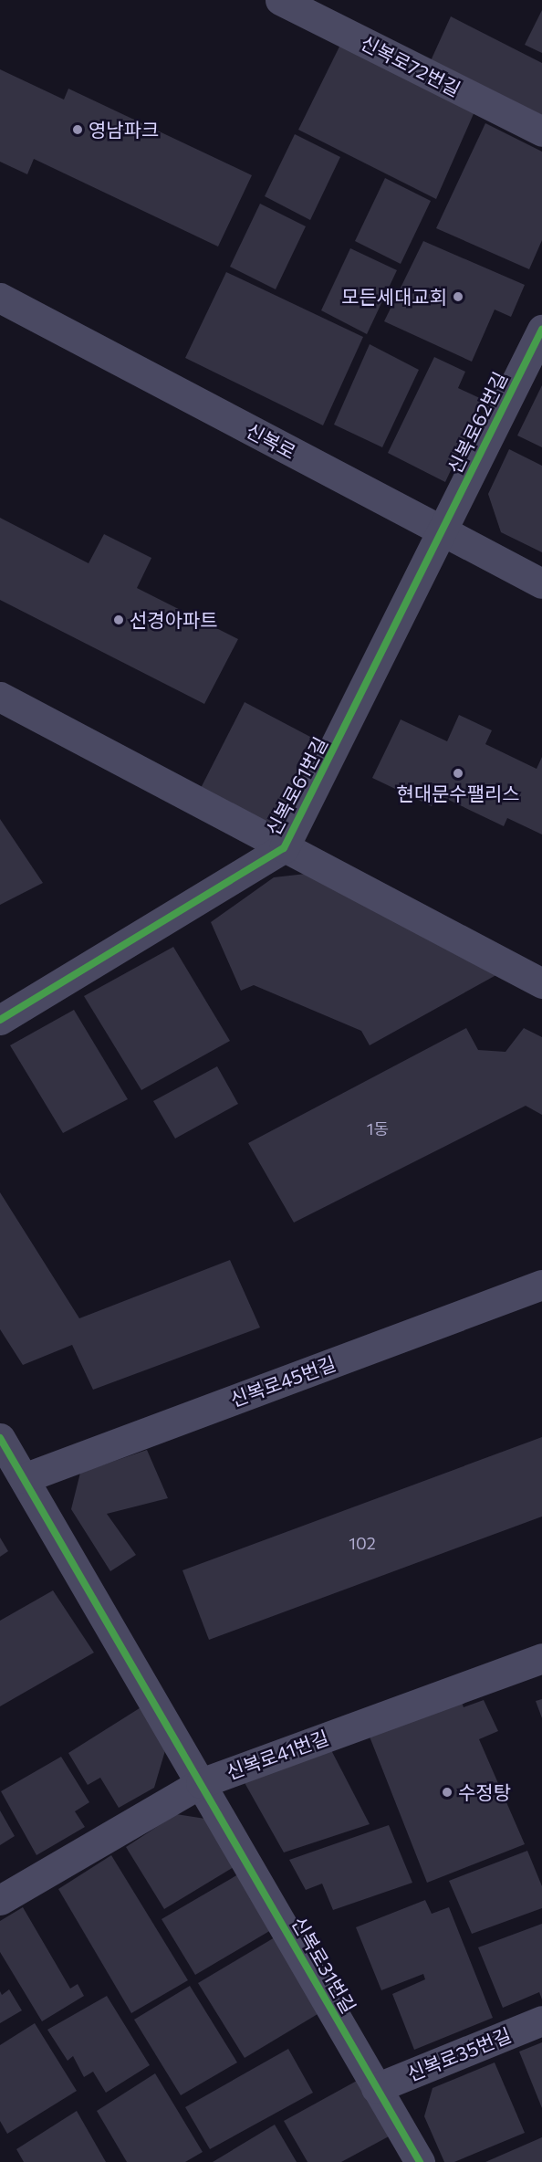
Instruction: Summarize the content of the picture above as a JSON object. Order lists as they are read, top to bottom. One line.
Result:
{"streets":{"street":["신복로72번길","신복로62번길","신복로","신복로61번길","신복로45번길","신복로41번길","신복로31번길","신복로35번길"]},"crossings":[["신복로62번길","신복로"],["신복로62번길","신복로61번길"],["신복로","신복로61번길"],["신복로45번길","신복로31번길"],["신복로41번길","신복로31번길"],["신복로31번길","신복로35번길"]],"places":["영남파크","모든세대교회","선경아파트","현대문수팰리스","수정탕"],"house_numbers":["1동","102"]}
